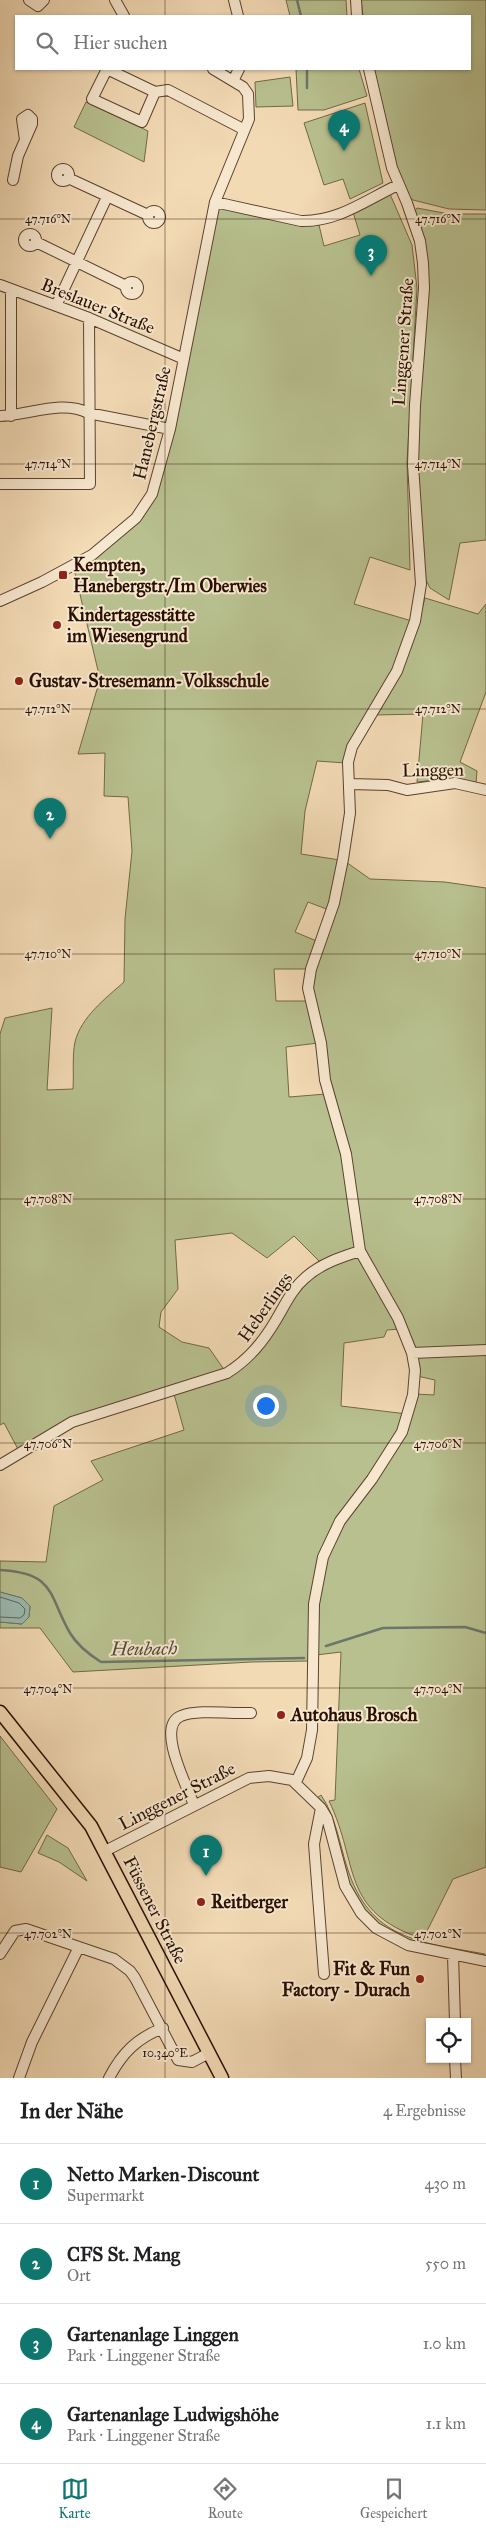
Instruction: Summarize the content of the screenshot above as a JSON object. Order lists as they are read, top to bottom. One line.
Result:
{"streets":{"main road":["Füssener Straße"],"street":["Breslauer Straße","Linggener Straße","Hanebergstraße","Linggen","Heberlings"]},"crossings":[["Breslauer Straße","Hanebergstraße"],["Linggener Straße","Linggen"],["Linggener Straße","Heberlings"],["Linggener Straße","Füssener Straße"]],"water":["Heubach"],"places":{"transit":["Kempten, Hanebergstr./Im Oberwies"],"other":["Kindertagesstätte im Wiesengrund","Gustav-Stresemann-Volksschule","Autohaus Brosch","Reitberger","Fit & Fun Factory - Durach"]},"page":{"search":"Hier suchen","pins":["4","3","2","1"],"heading":["In der Nähe","4 Ergebnisse"],"list":[{"mark":"1","name":"Netto Marken-Discount","note":"Supermarkt","value":"430 m"},{"mark":"2","name":"CFS St. Mang","note":"Ort","value":"550 m"},{"mark":"3","name":"Gartenanlage Linggen","note":"Park · Linggener Straße","value":"1.0 km"},{"mark":"4","name":"Gartenanlage Ludwigshöhe","note":"Park · Linggener Straße","value":"1.1 km"}],"nav":["Karte","Route","Gespeichert"]},"coordinates":["47.716°N","47.714°N","47.712°N","47.710°N","47.708°N","47.706°N","47.704°N","47.702°N","10.340°E"]}
